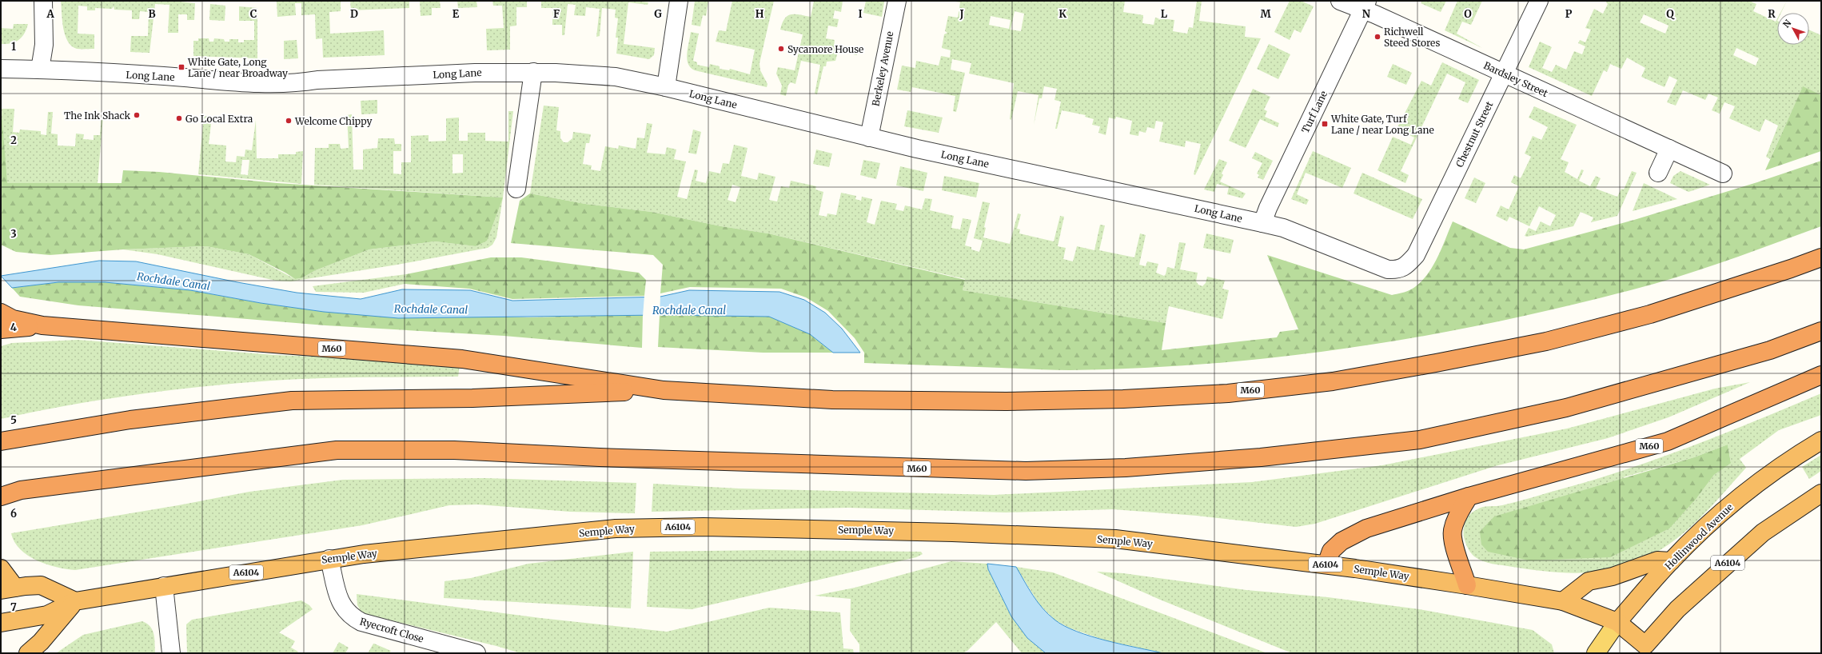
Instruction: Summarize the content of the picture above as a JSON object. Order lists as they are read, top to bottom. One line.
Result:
{"streets":{"highway":["M60","A6104","Semple Way","Hollinwood Avenue"],"street":["Berkeley Avenue","Long Lane","Bardsley Street","Turf Lane","Chestnut Street","Ryecroft Close"]},"crossings":[["Berkeley Avenue","Long Lane"],["Long Lane","Turf Lane"],["Long Lane","Chestnut Street"],["Bardsley Street","Turf Lane"],["Bardsley Street","Chestnut Street"],["M60","Semple Way"],["A6104","Semple Way"],["Semple Way","Hollinwood Avenue"],["Semple Way","Ryecroft Close"]],"water":["Rochdale Canal"],"places":{"other":["Richwell Steed Stores","Sycamore House","The Ink Shack","Go Local Extra","Welcome Chippy"],"transit":["White Gate, Long Lane / near Broadway","White Gate, Turf Lane / near Long Lane"]},"north":"top left","grid":{"columns":["A","B","C","D","E","F","G","H","I","J","K","L","M","N","O","P","Q","R"],"rows":["1","2","3","4","5","6","7"]}}
